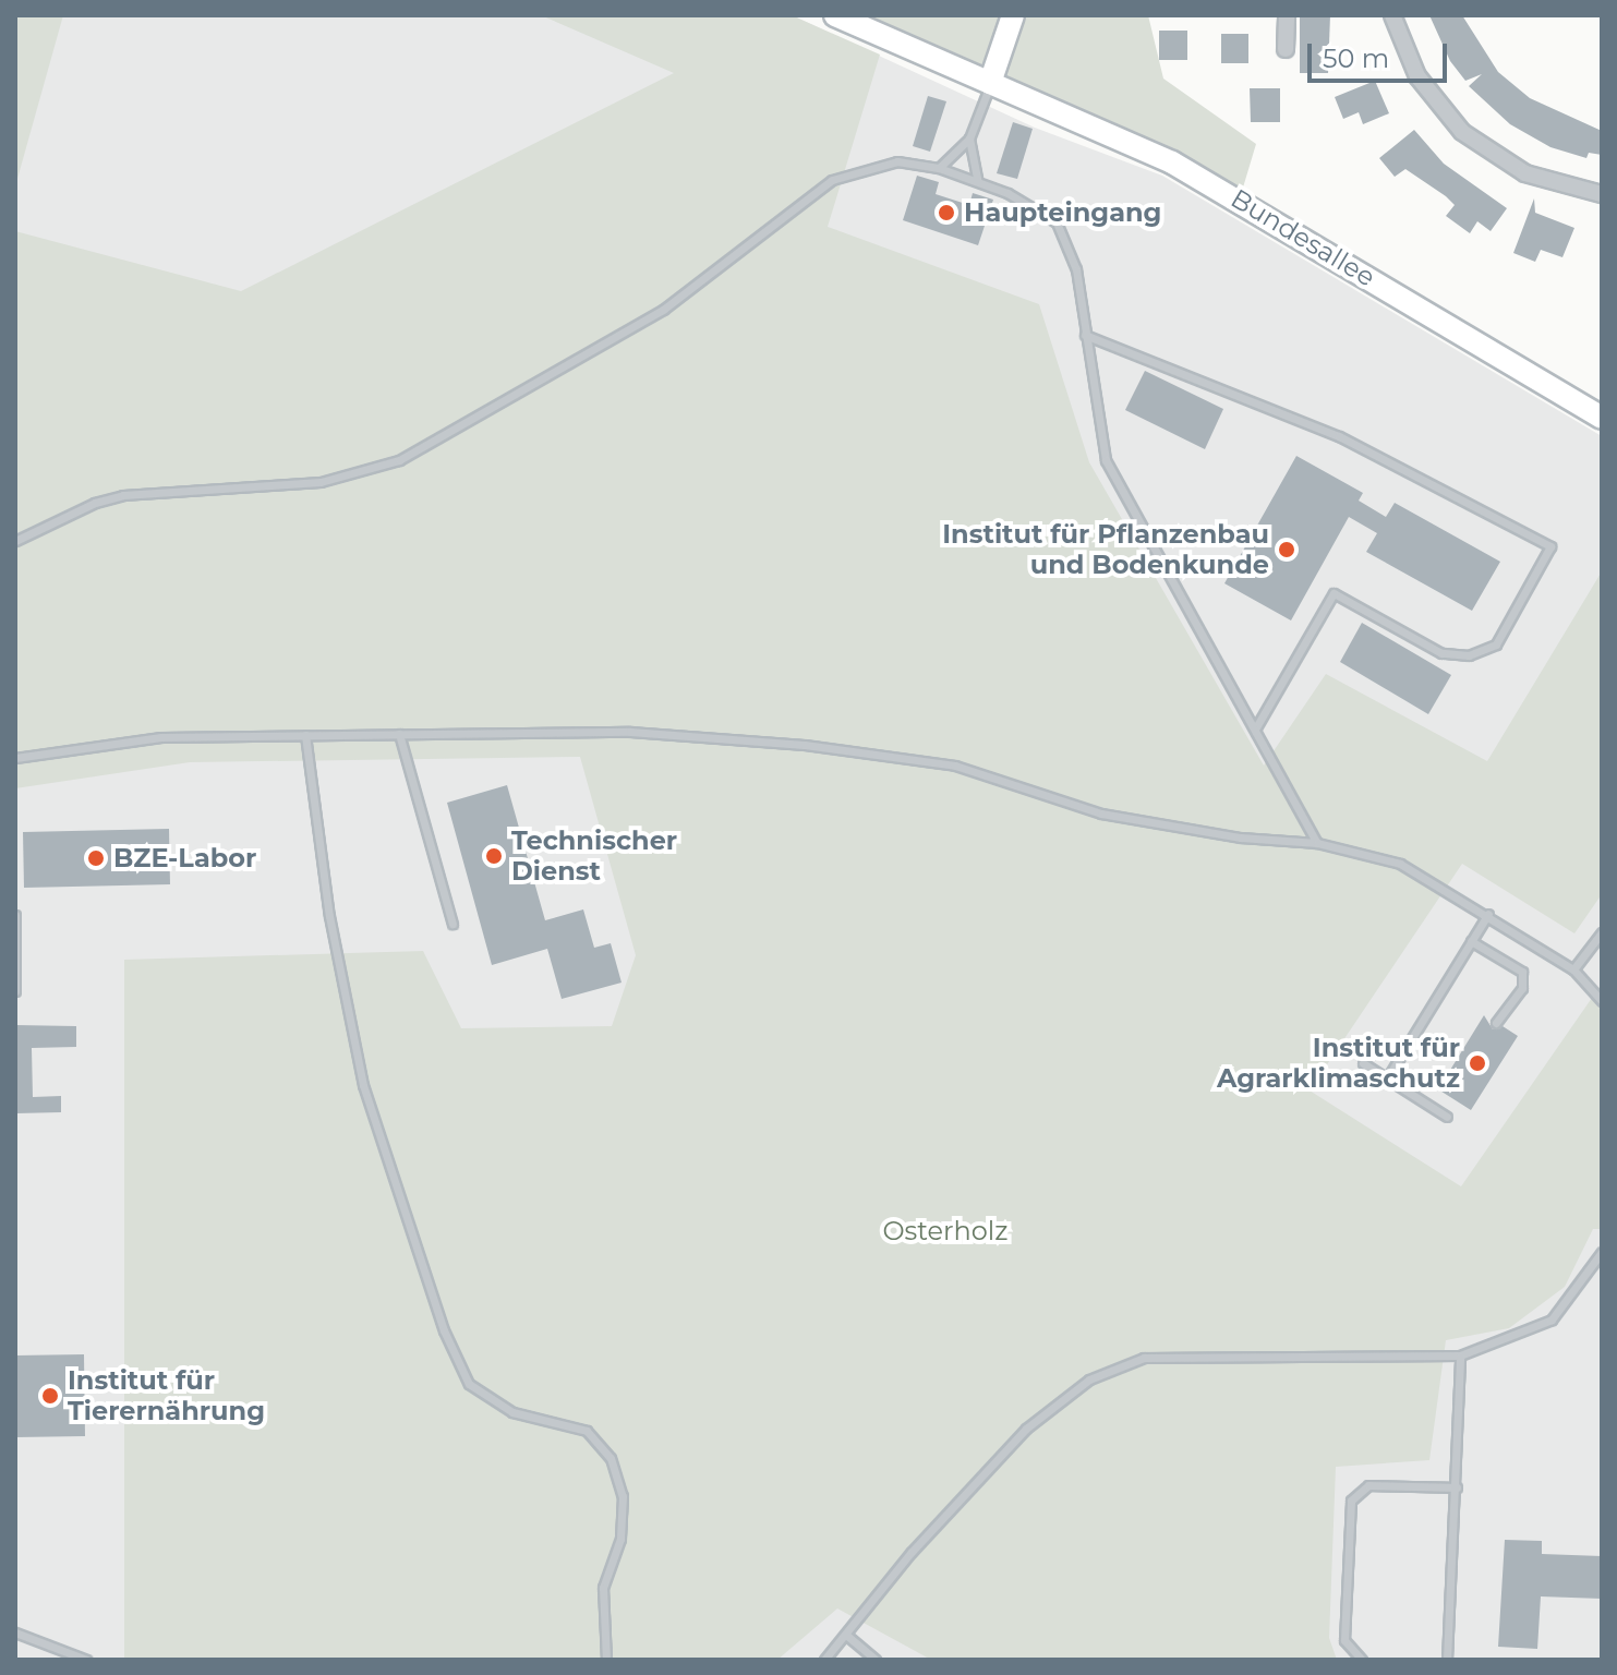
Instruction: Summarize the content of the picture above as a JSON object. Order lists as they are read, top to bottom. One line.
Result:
{"streets":{"main road":["Bundesallee"]},"parks":["Osterholz"],"places":["Haupteingang","Institut für Pflanzenbau und Bodenkunde","Technischer Dienst","BZE-Labor","Institut für Agrarklimaschutz","Institut für Tierernährung"],"scale_bar":"50 m"}
